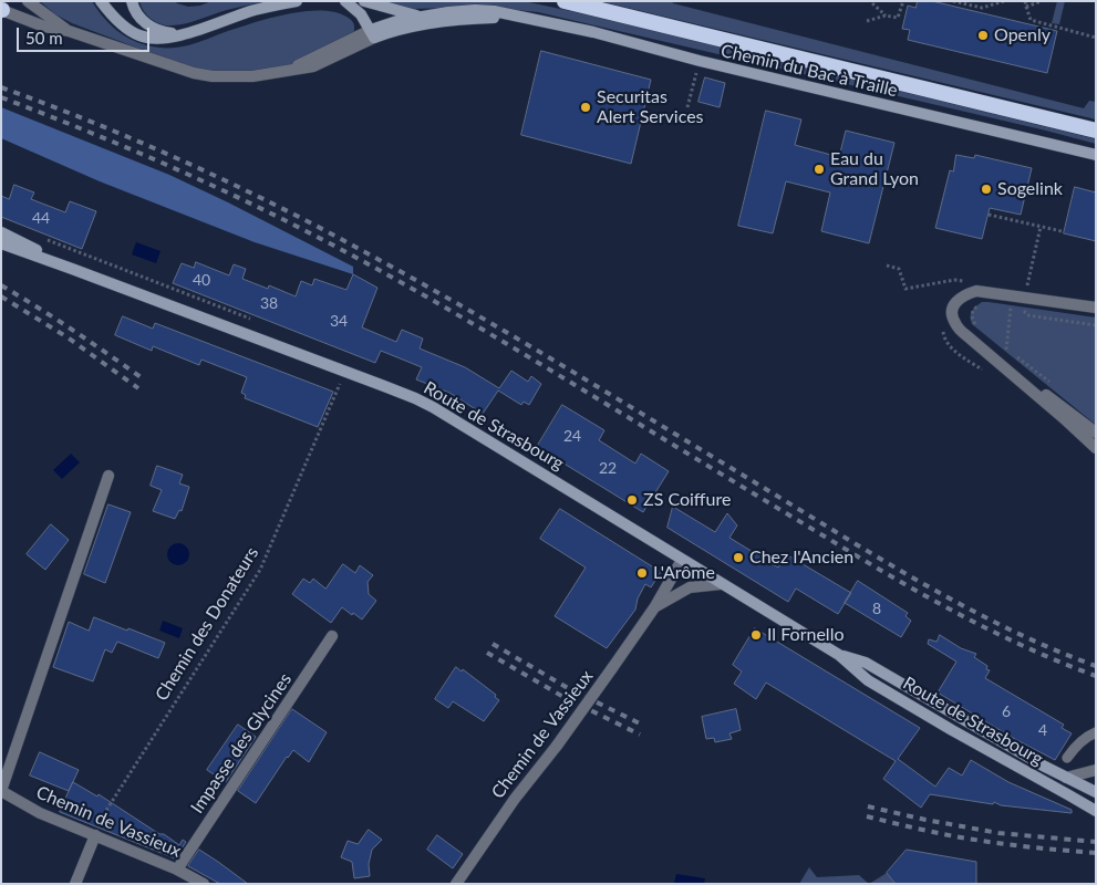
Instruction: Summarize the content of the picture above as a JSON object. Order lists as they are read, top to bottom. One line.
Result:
{"streets":{"main road":["Chemin du Bac à Traille","Route de Strasbourg"],"street":["Chemin de Vassieux","Impasse des Glycines"],"path":["Chemin des Donateurs"]},"crossings":[["Route de Strasbourg","Chemin de Vassieux"],["Chemin des Donateurs","Chemin de Vassieux"],["Chemin de Vassieux","Impasse des Glycines"]],"places":["Openly","Securitas Alert Services","Eau du Grand Lyon","Sogelink","ZS Coiffure","Chez l'Ancien","L'Arôme","Il Fornello"],"house_numbers":["44","40","38","34","24","22","8","6","4"],"scale_bar":"50 m"}
